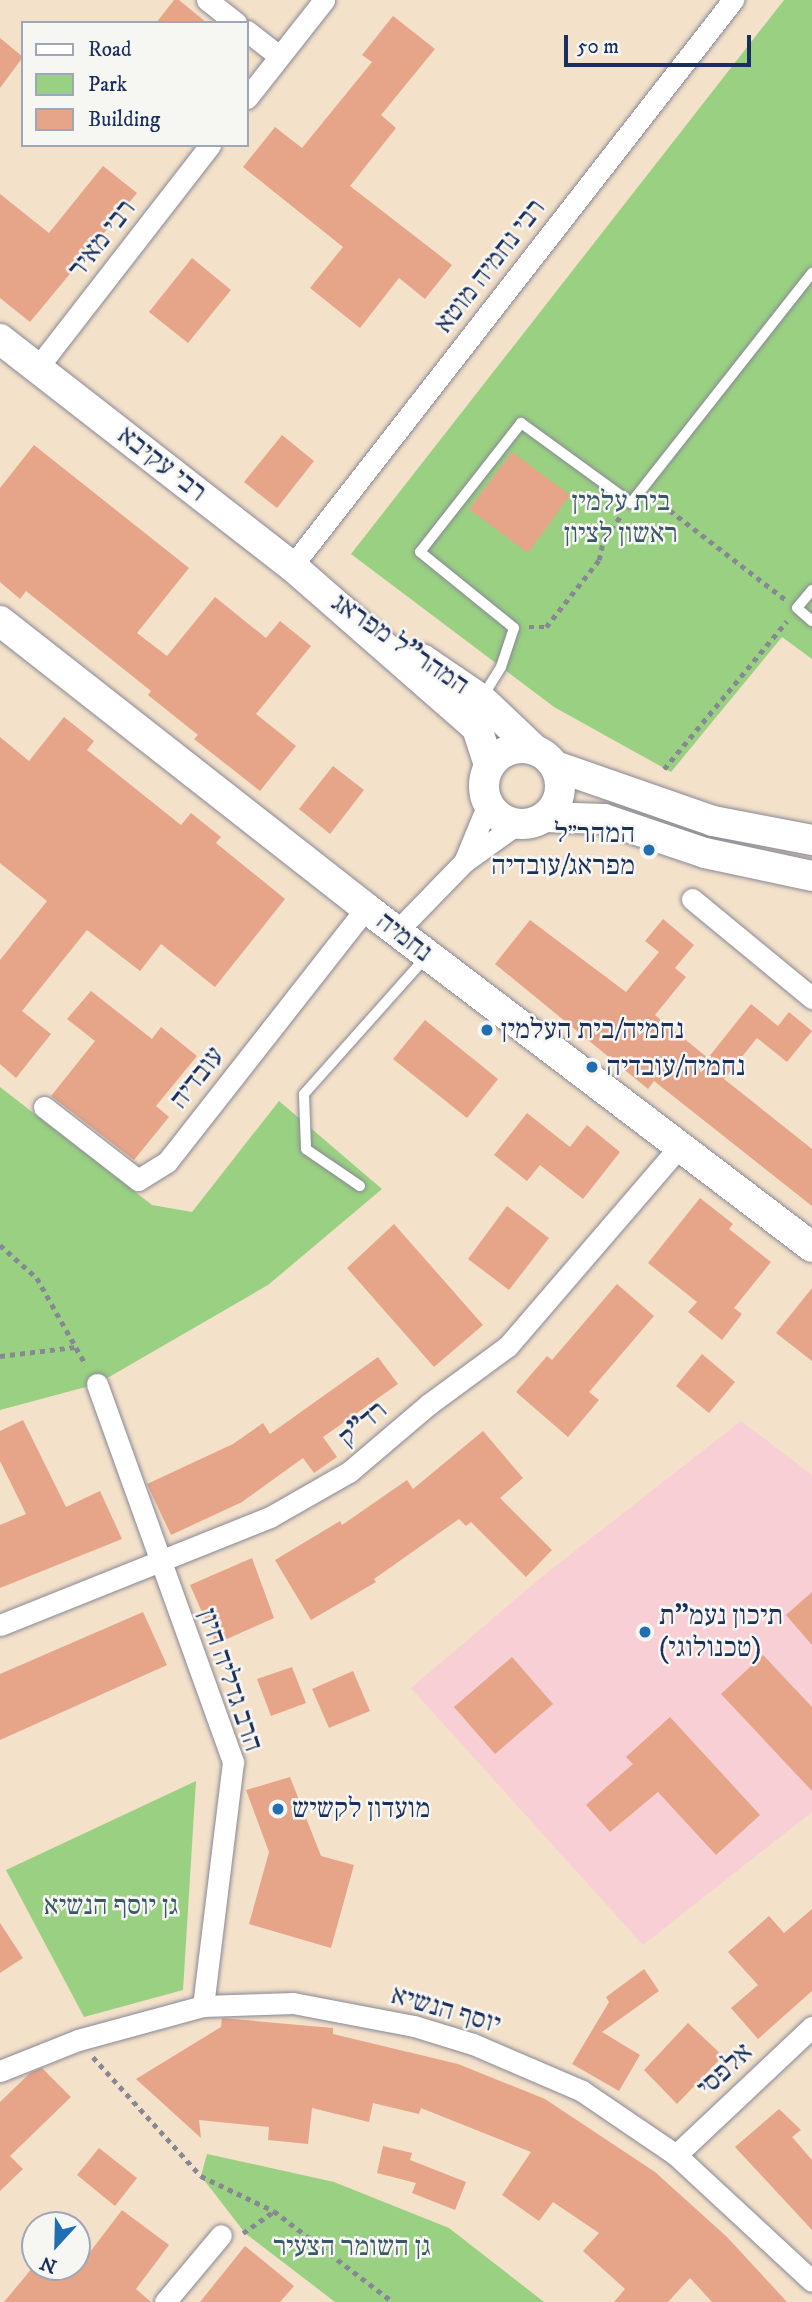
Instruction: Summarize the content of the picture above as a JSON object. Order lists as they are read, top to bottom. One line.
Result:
{"streets":{"street":["רבי מאיר","רבי נחמיה מוטא","רבי עקיבא","המהר\"ל מפראג","נחמיה","עובדיה","רד\"ק","הרב גדליה חיון","יוסף הנשיא","אלפסי"]},"crossings":[["רבי מאיר","רבי עקיבא"],["רבי נחמיה מוטא","רבי עקיבא"],["רבי עקיבא","המהר\"ל מפראג"],["נחמיה","עובדיה"],["נחמיה","רד\"ק"],["רד\"ק","הרב גדליה חיון"],["הרב גדליה חיון","יוסף הנשיא"],["יוסף הנשיא","אלפסי"]],"parks":["בית עלמין ראשון לציון","גן יוסף הנשיא","גן השומר הצעיר"],"places":["המהר״ל מפראג/עובדיה","נחמיה/בית העלמין","נחמיה/עובדיה","תיכון נעמ\"ת (טכנולוגי)","מועדון לקשיש"],"legend":["Road","Park","Building"],"scale_bar":"50 m","north":"bottom"}
